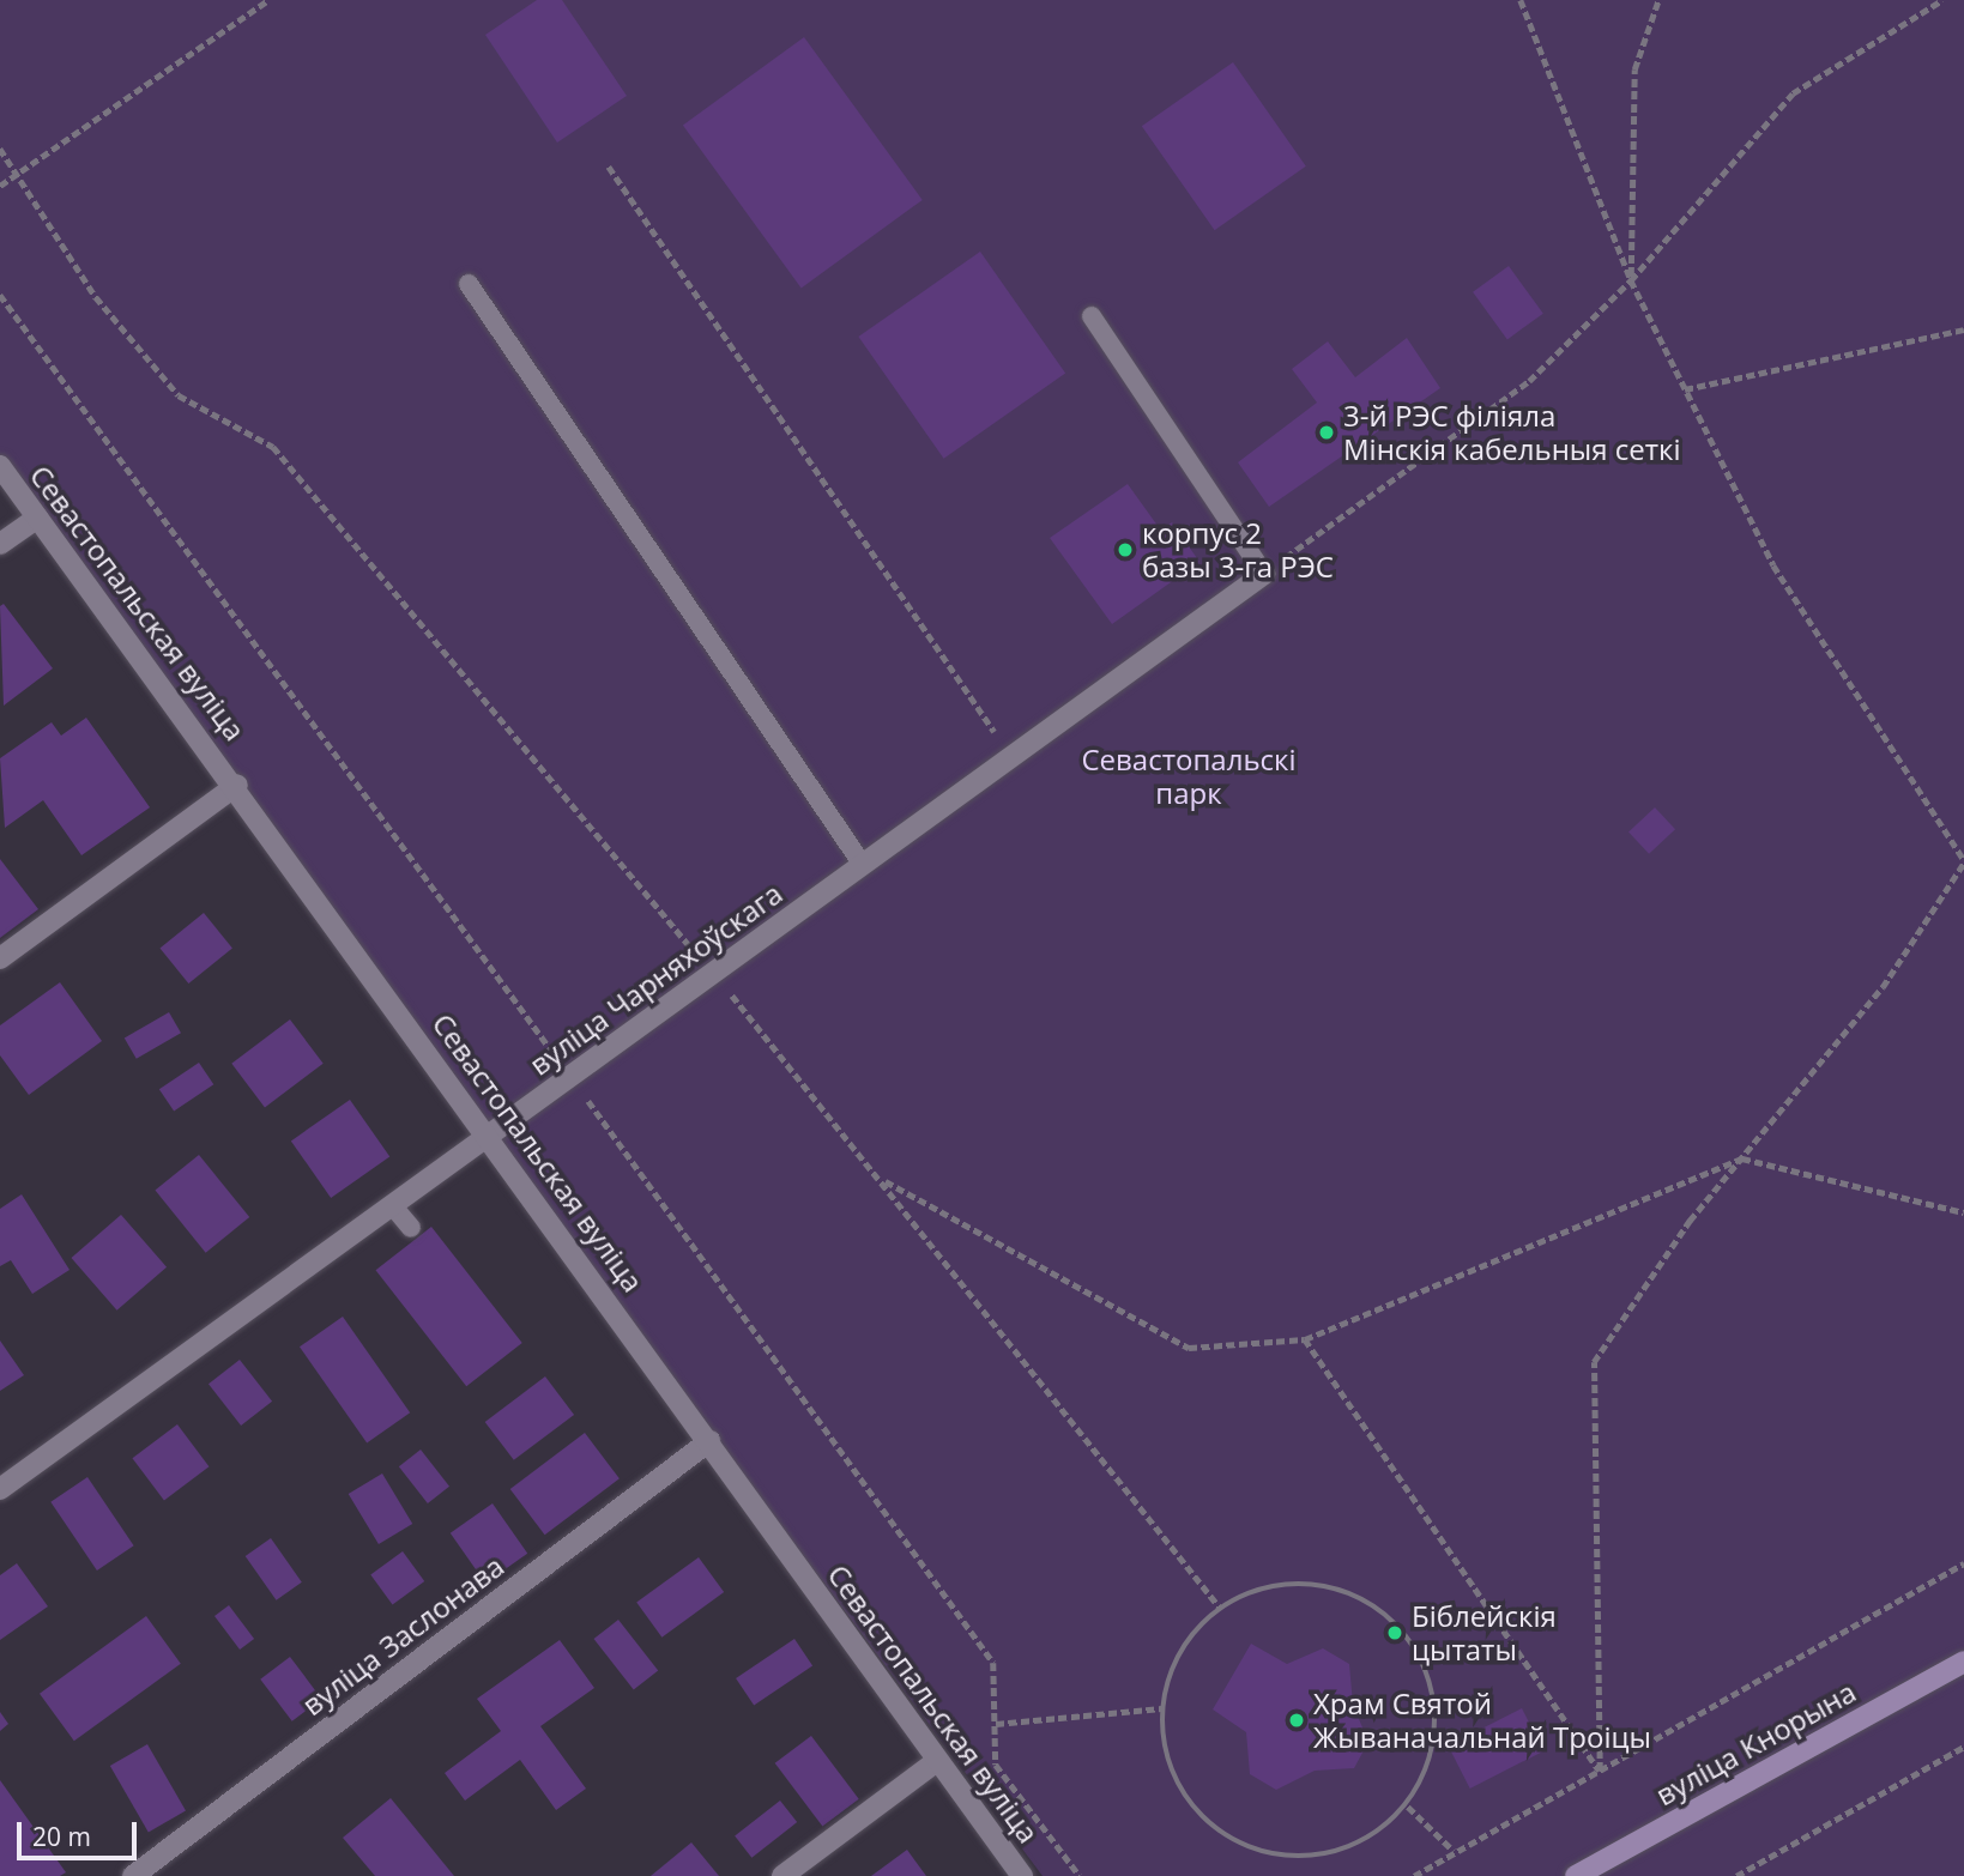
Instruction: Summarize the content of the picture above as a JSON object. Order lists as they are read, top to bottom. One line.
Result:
{"streets":{"main road":["вуліца Кнорына"],"street":["Севастопальская вуліца","вуліца Чарняхоўскага","вуліца Заслонава"]},"crossings":[["Севастопальская вуліца","вуліца Чарняхоўскага"],["Севастопальская вуліца","вуліца Заслонава"]],"parks":["Севастопальскі парк"],"places":["3-й РЭС філіяла Мінскія кабельныя сеткі","корпус 2 базы 3-га РЭС","Біблейскія цытаты","Храм Святой Жываначальнай Троіцы"],"scale_bar":"20 m"}
